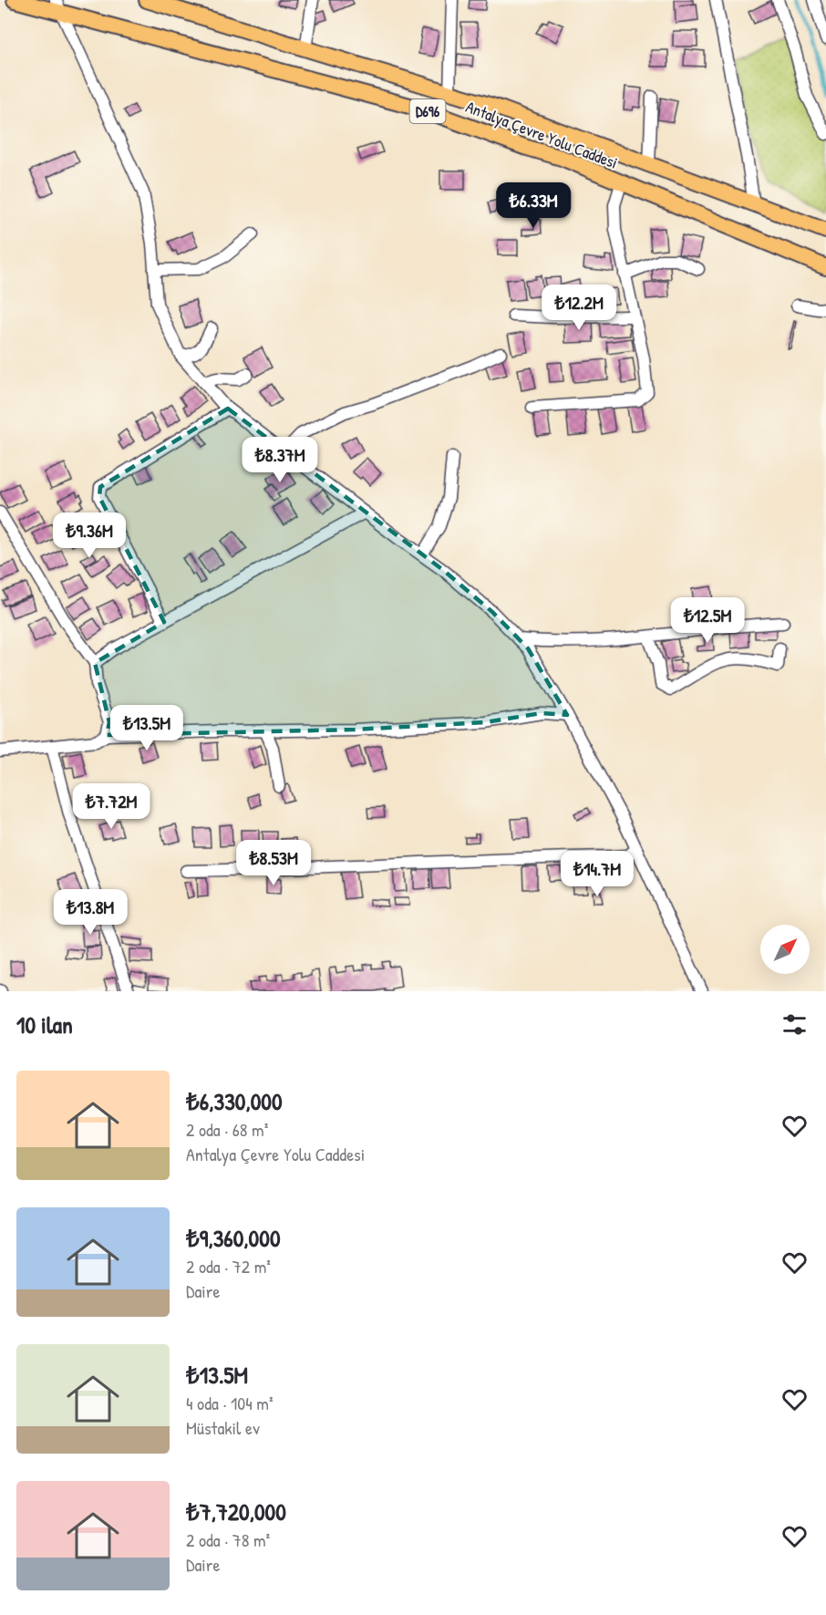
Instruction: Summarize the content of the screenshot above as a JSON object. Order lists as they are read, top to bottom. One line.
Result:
{"streets":{"highway":["D696","Antalya Çevre Yolu Caddesi"]},"north":"top right","page":{"price":["₺6.33M","₺12.2M","₺8.37M","₺9.36M","₺12.5M","₺13.5M","₺7.72M","₺8.53M","₺14.7M","₺13.8M"],"heading":"10 ilan","list":[{"name":"₺6,330,000","note":"2 oda · 68 m² · Antalya Çevre Yolu Caddesi"},{"name":"₺9,360,000","note":"2 oda · 72 m² · Daire"},{"name":"₺13.5M","note":"4 oda · 104 m² · Müstakil ev"},{"name":"₺7,720,000","note":"2 oda · 78 m² · Daire"}]}}
